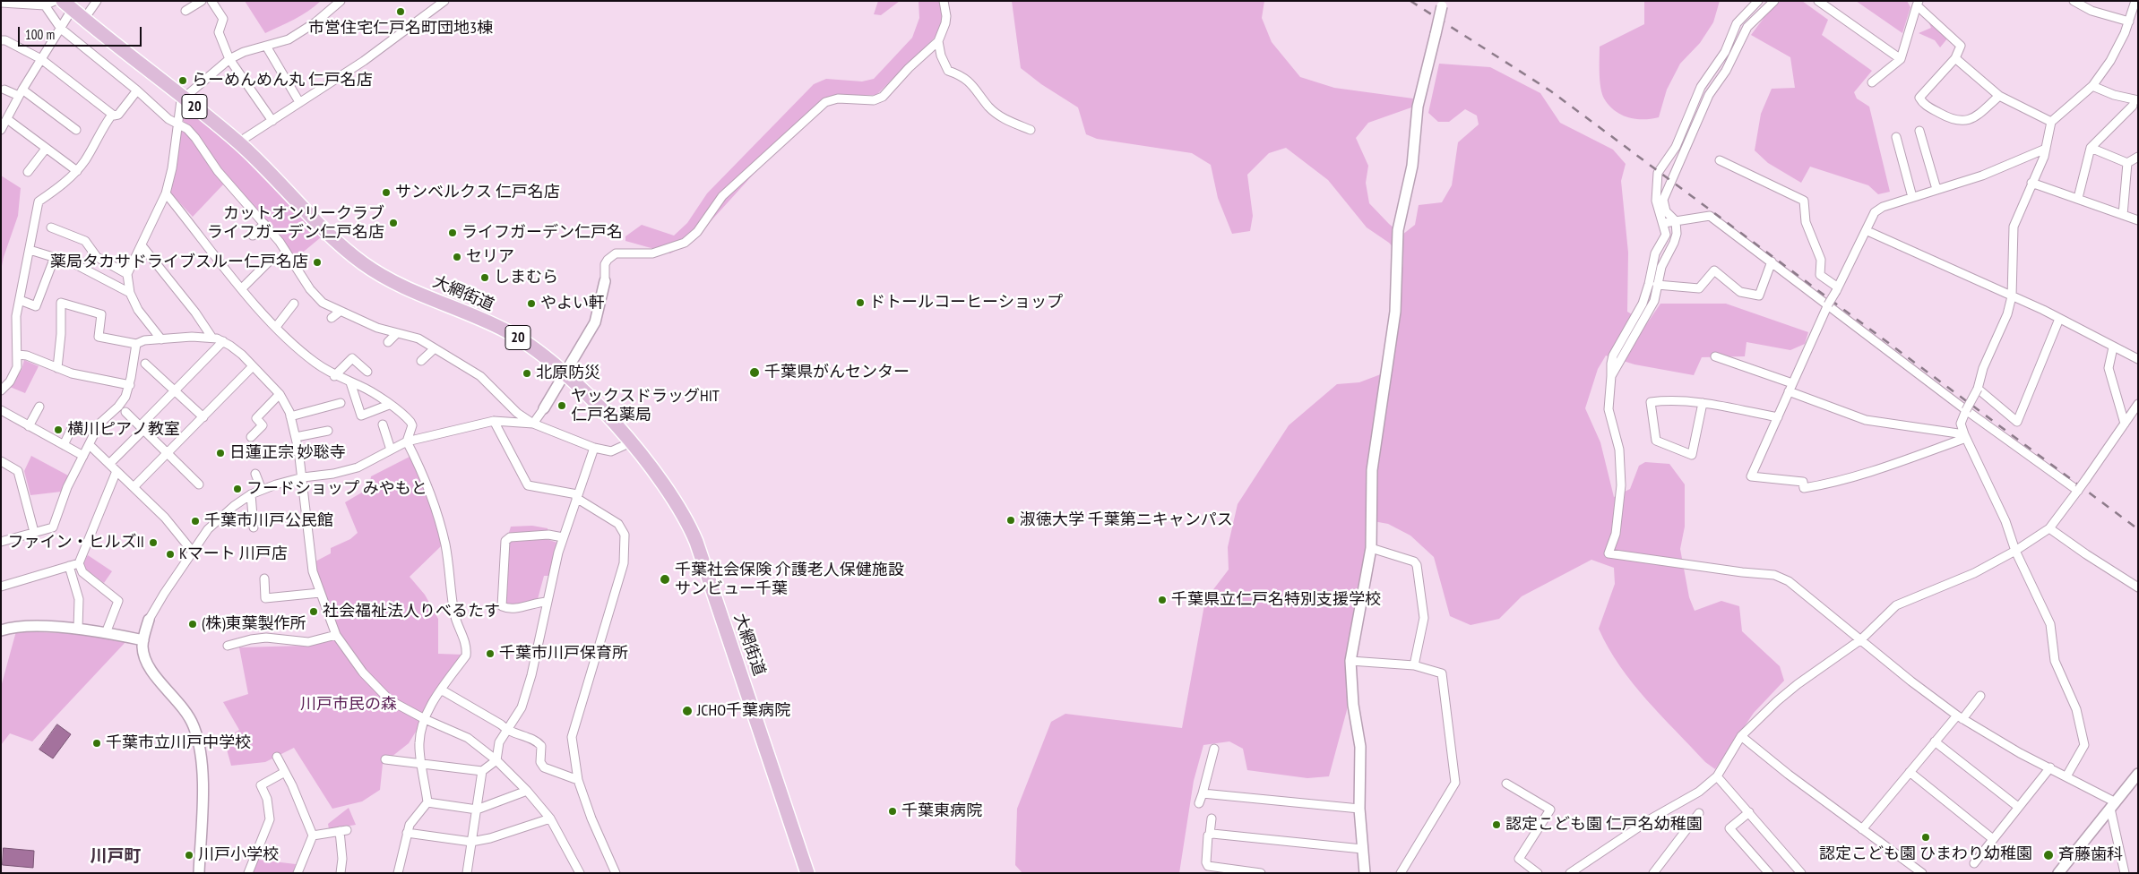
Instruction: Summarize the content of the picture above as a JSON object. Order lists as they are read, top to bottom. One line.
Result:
{"streets":{"main road":["20","大網街道"]},"districts":["川戸町"],"parks":["川戸市民の森"],"places":["市営住宅仁戸名町団地3棟","らーめんめん丸 仁戸名店","サンベルクス 仁戸名店","カットオンリークラブ ライフガーデン仁戸名店","ライフガーデン仁戸名","セリア","薬局タカサドライブスルー仁戸名店","しまむら","ドトールコーヒーショップ","やよい軒","千葉県がんセンター","北原防災","ヤックスドラッグHIT 仁戸名薬局","横川ピアノ教室","日蓮正宗 妙聡寺","フードショップ みやもと","淑徳大学 千葉第ニキャンパス","千葉市川戸公民館","ファイン・ヒルズII","Kマート 川戸店","千葉社会保険 介護老人保健施設 サンビュー千葉","千葉県立仁戸名特別支援学校","社会福祉法人りべるたす","(株)東葉製作所","千葉市川戸保育所","JCHO千葉病院","千葉市立川戸中学校","千葉東病院","認定こども園 仁戸名幼稚園","認定こども園 ひまわり幼稚園","川戸小学校","斉藤歯科"],"scale_bar":"100 m"}
